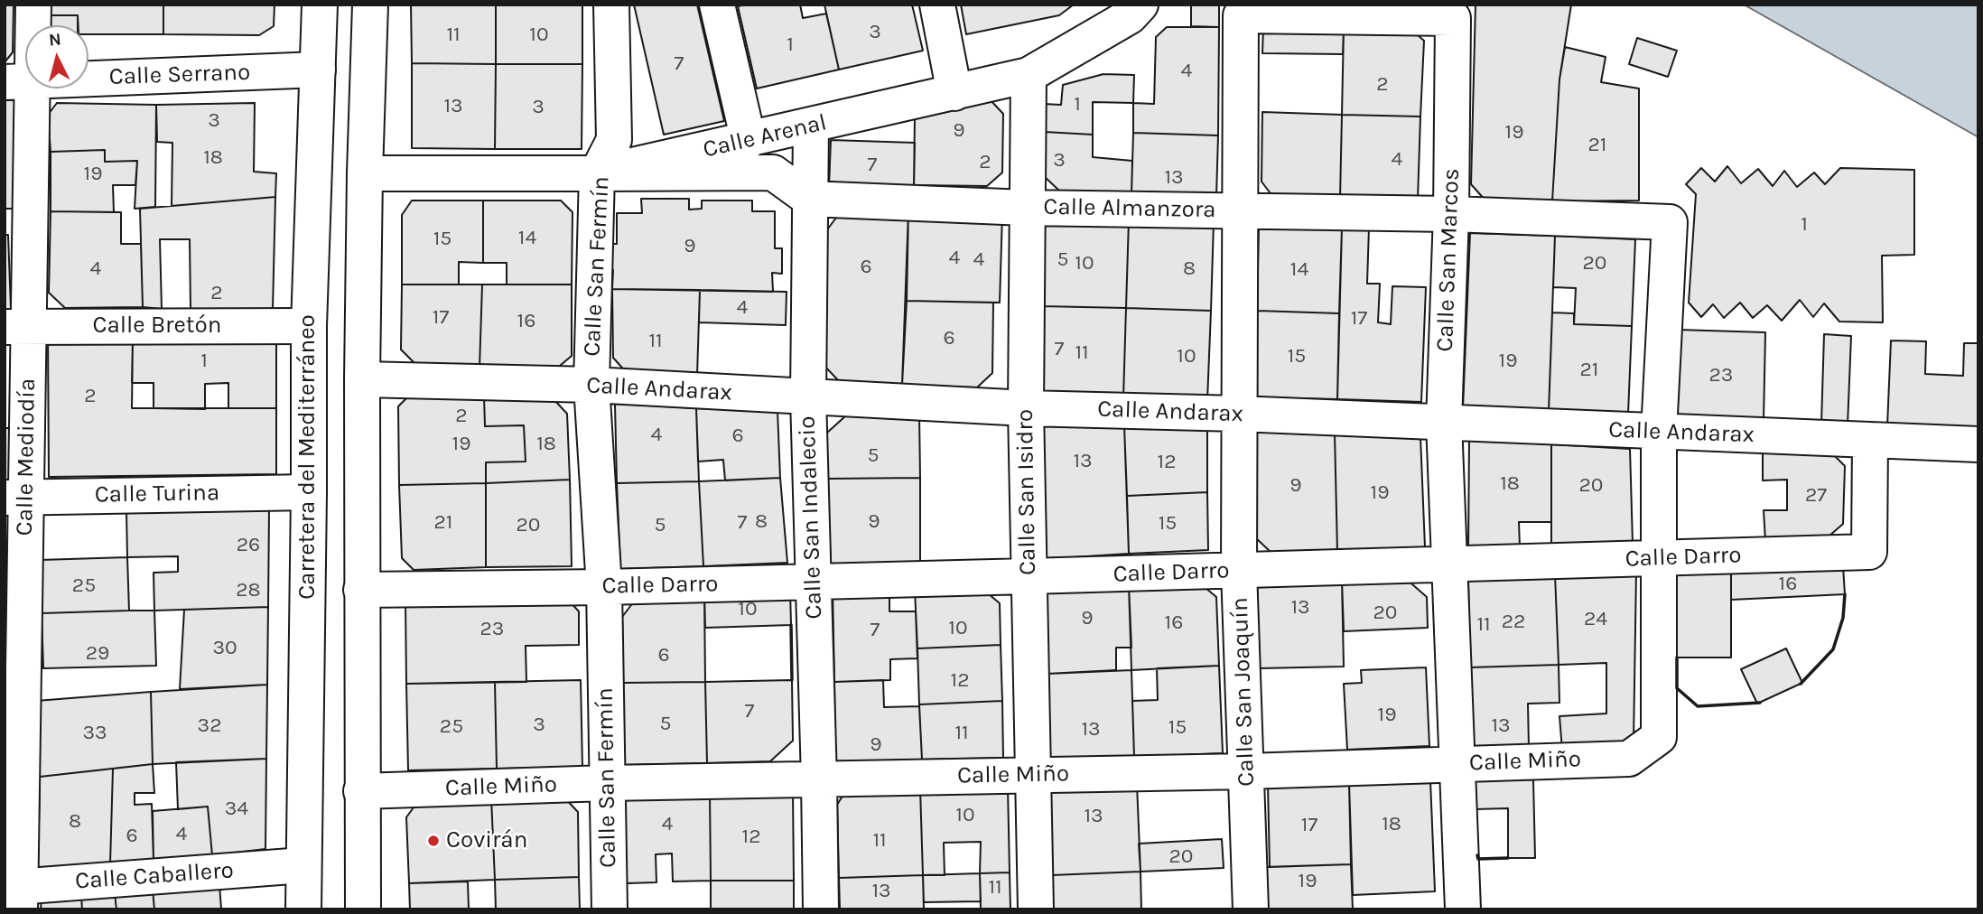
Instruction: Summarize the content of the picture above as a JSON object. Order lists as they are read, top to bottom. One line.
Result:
{"streets":{"main road":["Calle Serrano","Calle Arenal","Calle Almanzora","Calle San Marcos","Calle San Fermín","Calle Bretón","Calle Andarax","Calle Mediodía","Carretera del Mediterráneo","Calle San Isidro","Calle Turina","Calle San Indalecio","Calle Darro","Calle San Joaquín","Calle Miño","Calle Caballero"]},"crossings":[["Calle Serrano","Calle Mediodía"],["Calle Serrano","Carretera del Mediterráneo"],["Calle Arenal","Calle San Fermín"],["Calle Arenal","Calle San Isidro"],["Calle Arenal","Calle San Indalecio"],["Calle Almanzora","Calle San Marcos"],["Calle Almanzora","Calle Andarax"],["Calle Almanzora","Calle San Isidro"],["Calle Almanzora","Calle San Indalecio"],["Calle Almanzora","Calle San Joaquín"],["Calle San Marcos","Calle Andarax"],["Calle San Marcos","Calle Darro"],["Calle San Marcos","Calle San Joaquín"],["Calle San Marcos","Calle Miño"],["Calle San Fermín","Calle Andarax"],["Calle San Fermín","Calle Darro"],["Calle San Fermín","Calle Miño"],["Calle Bretón","Calle Mediodía"],["Calle Bretón","Carretera del Mediterráneo"],["Calle Andarax","Calle San Isidro"],["Calle Andarax","Calle San Indalecio"],["Calle Andarax","Calle Darro"],["Calle Andarax","Calle San Joaquín"],["Calle Mediodía","Calle Turina"],["Calle Mediodía","Calle Caballero"],["Carretera del Mediterráneo","Calle Turina"],["Carretera del Mediterráneo","Calle Caballero"],["Calle San Isidro","Calle Darro"],["Calle San Isidro","Calle Miño"],["Calle San Indalecio","Calle Darro"],["Calle San Indalecio","Calle Miño"],["Calle Darro","Calle San Joaquín"],["Calle Darro","Calle Miño"],["Calle San Joaquín","Calle Miño"]],"places":["Covirán"],"house_numbers":["3","11","10","1","7","4","2","1","13","3","3","9","19","21","18","4","3","2","7","19","13","1","14","15","9","4","4","5","10","20","6","4","8","14","2","4","17","17","16","6","11","7","11","10","15","1","19","21","23","2","2","4","6","19","18","5","13","12","18","9","20","19","27","8","9","21","7","15","20","5","26","16","25","28","13","10","20","9","24","22","16","11","10","23","7","30","29","6","12","7","19","5","3","32","13","25","15","13","33","11","9","34","10","13","8","4","18","17","4","6","12","11","20","19","11","13"],"north":"top"}
